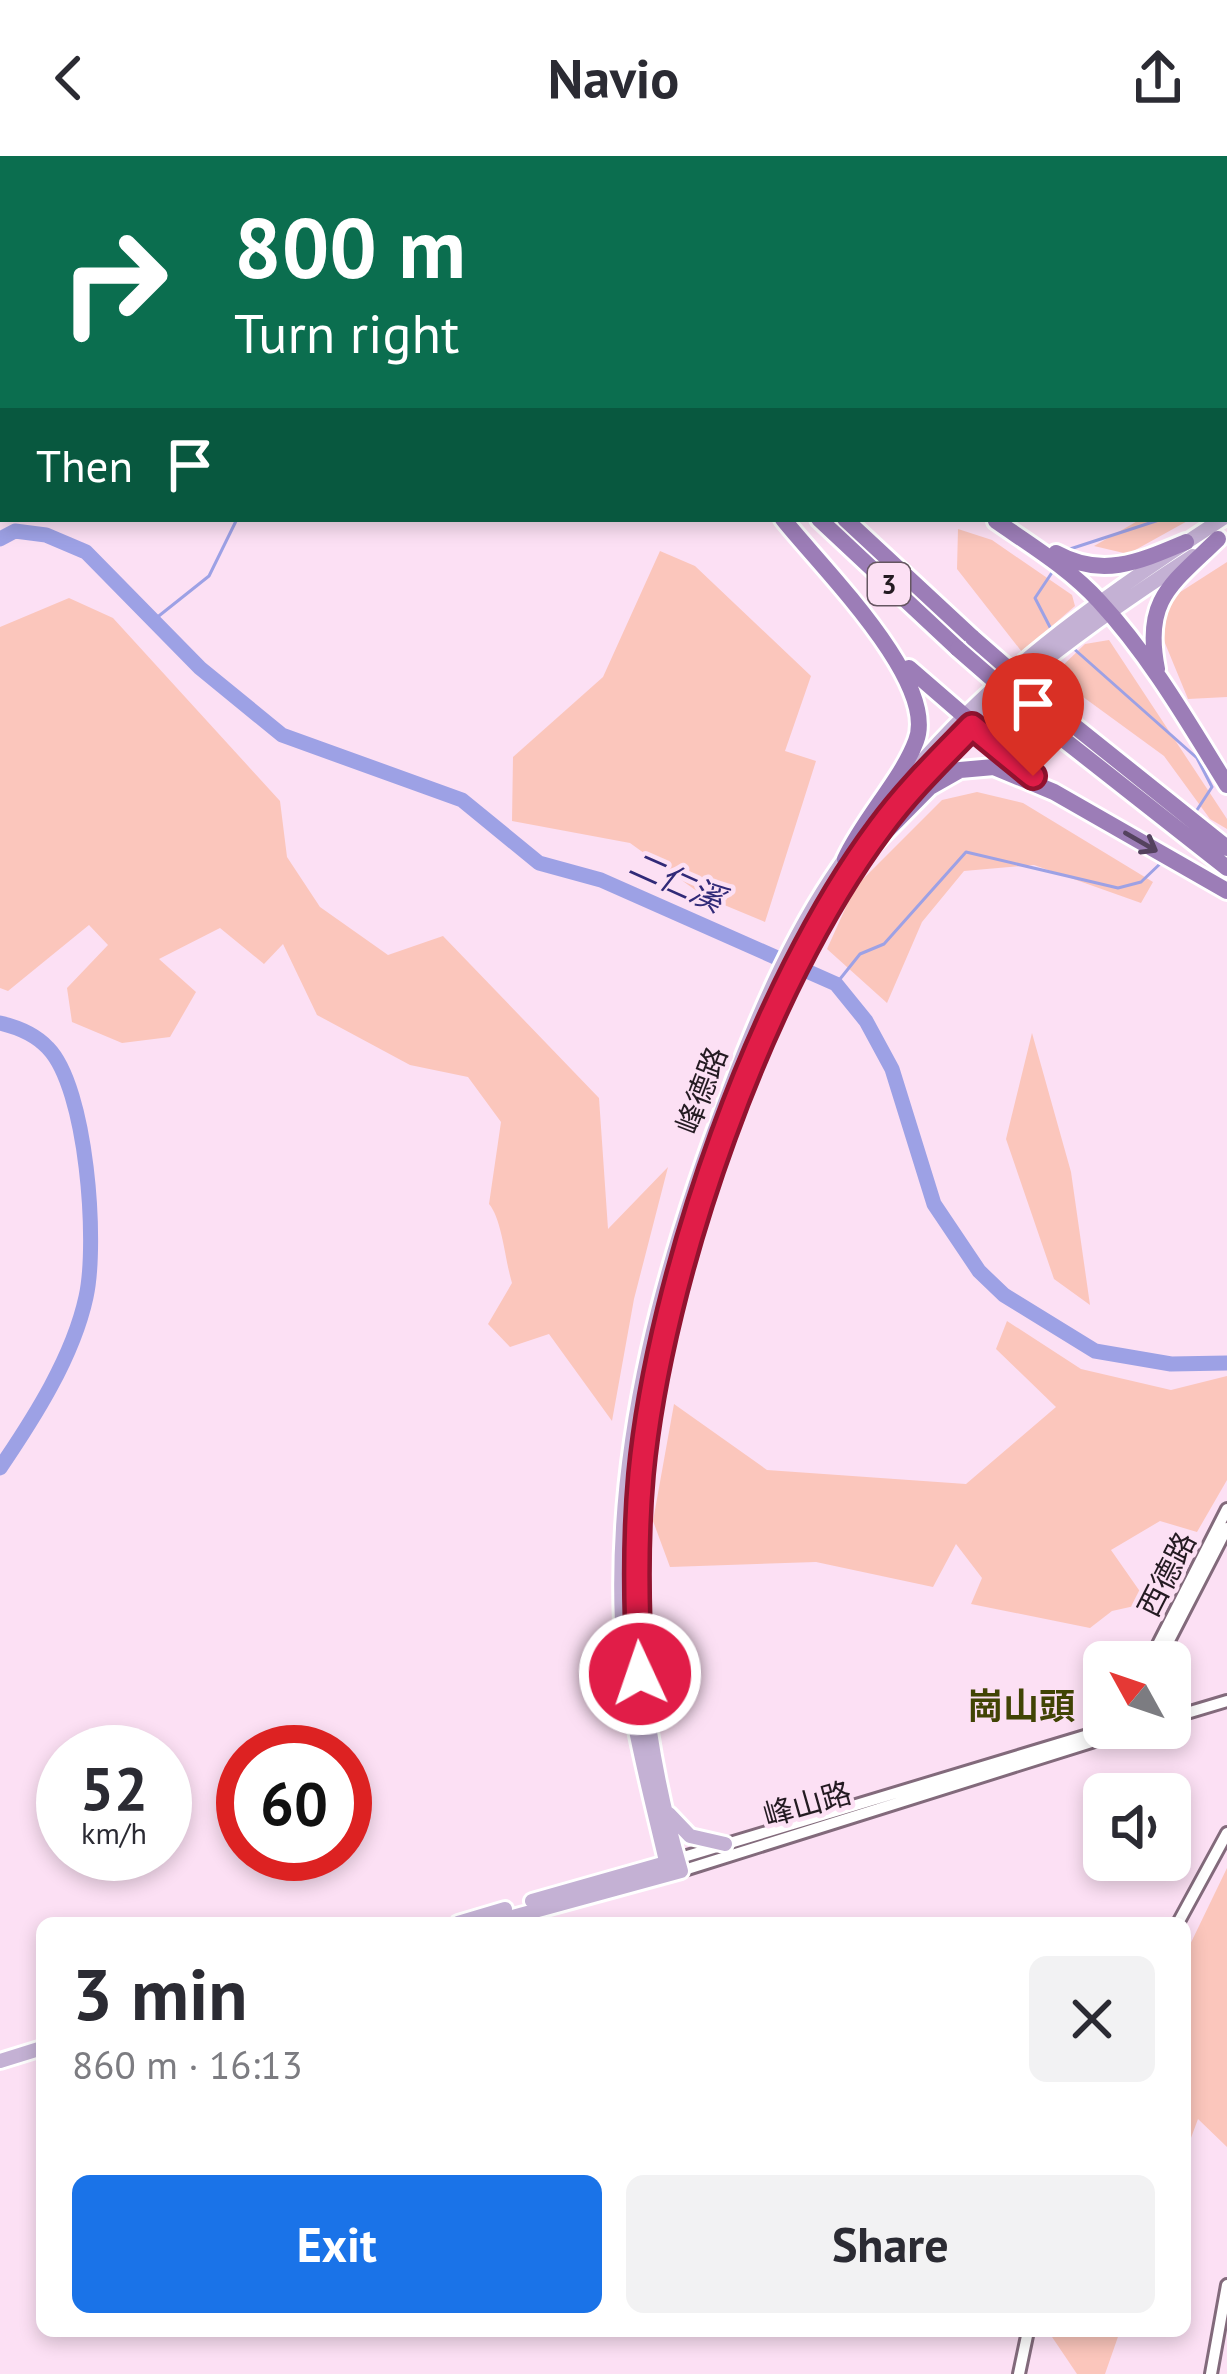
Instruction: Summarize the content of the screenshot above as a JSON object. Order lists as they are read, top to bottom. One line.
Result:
{"streets":{"highway":["3"],"main road":["峰德路","峰山路"],"street":["西德路"]},"crossings":[["峰德路","峰山路"]],"districts":["崗山頭"],"water":["二仁溪"],"north":"top left","page":{"header":"Navio","turn":["800 m","Turn right"],"then":"Then","speed":"52 km/h","limit":"60","heading":["3 min","860 m · 16:13"],"buttons":["Exit","Share"]}}
